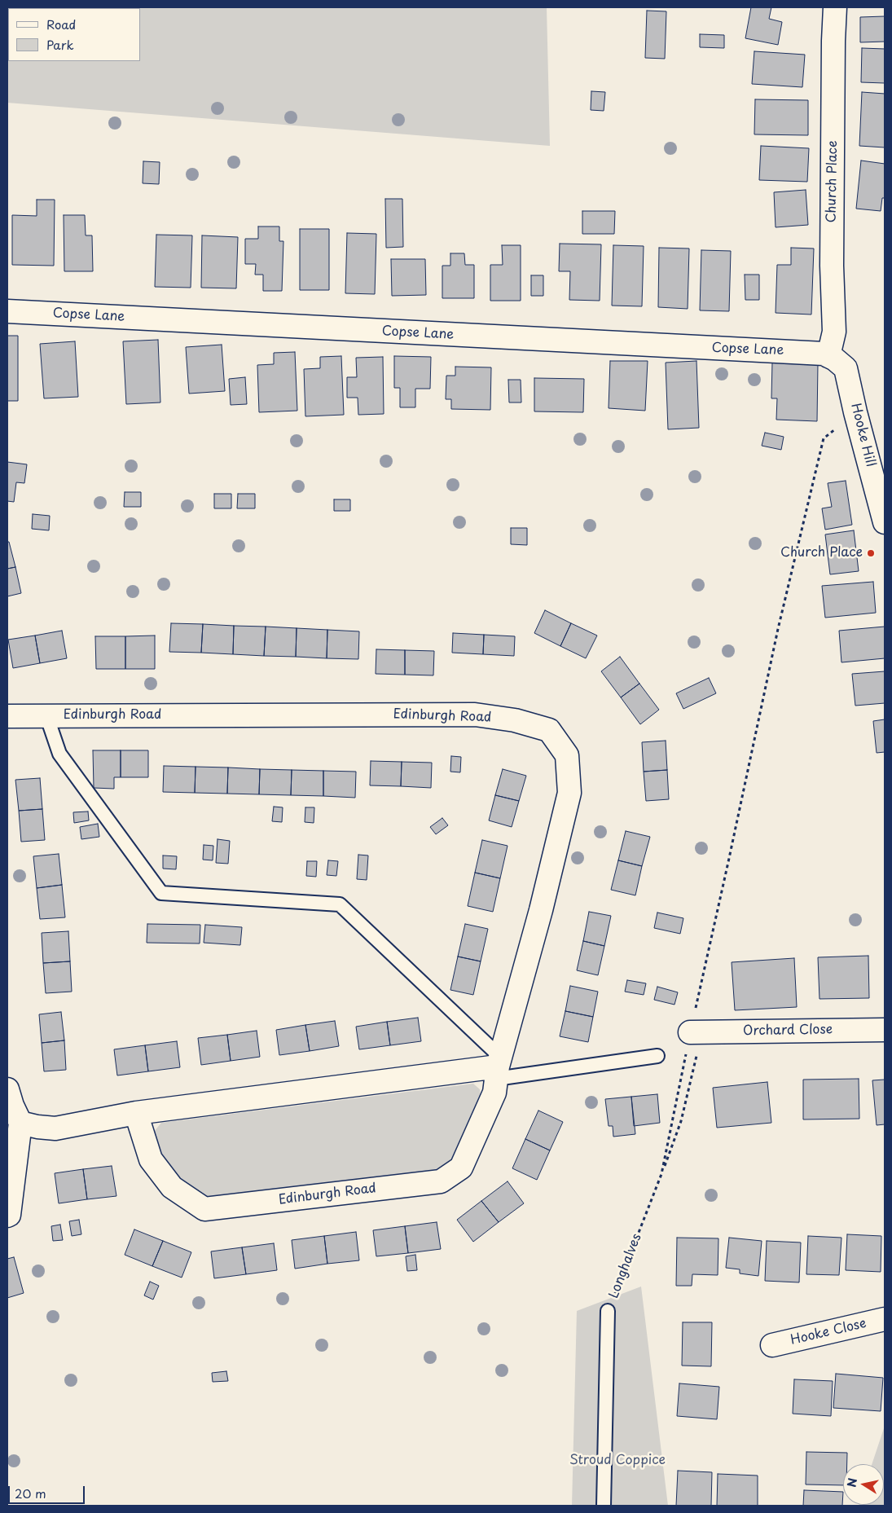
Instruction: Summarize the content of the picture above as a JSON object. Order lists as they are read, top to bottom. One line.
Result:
{"streets":{"street":["Church Place","Copse Lane","Hooke Hill","Edinburgh Road","Orchard Close","Hooke Close"],"lane":["Longhalves"]},"crossings":[["Church Place","Copse Lane"],["Church Place","Hooke Hill"],["Copse Lane","Hooke Hill"],["Orchard Close","Longhalves"]],"parks":["Stroud Coppice"],"places":["Church Place"],"legend":["Road","Park"],"scale_bar":"20 m","north":"left"}
